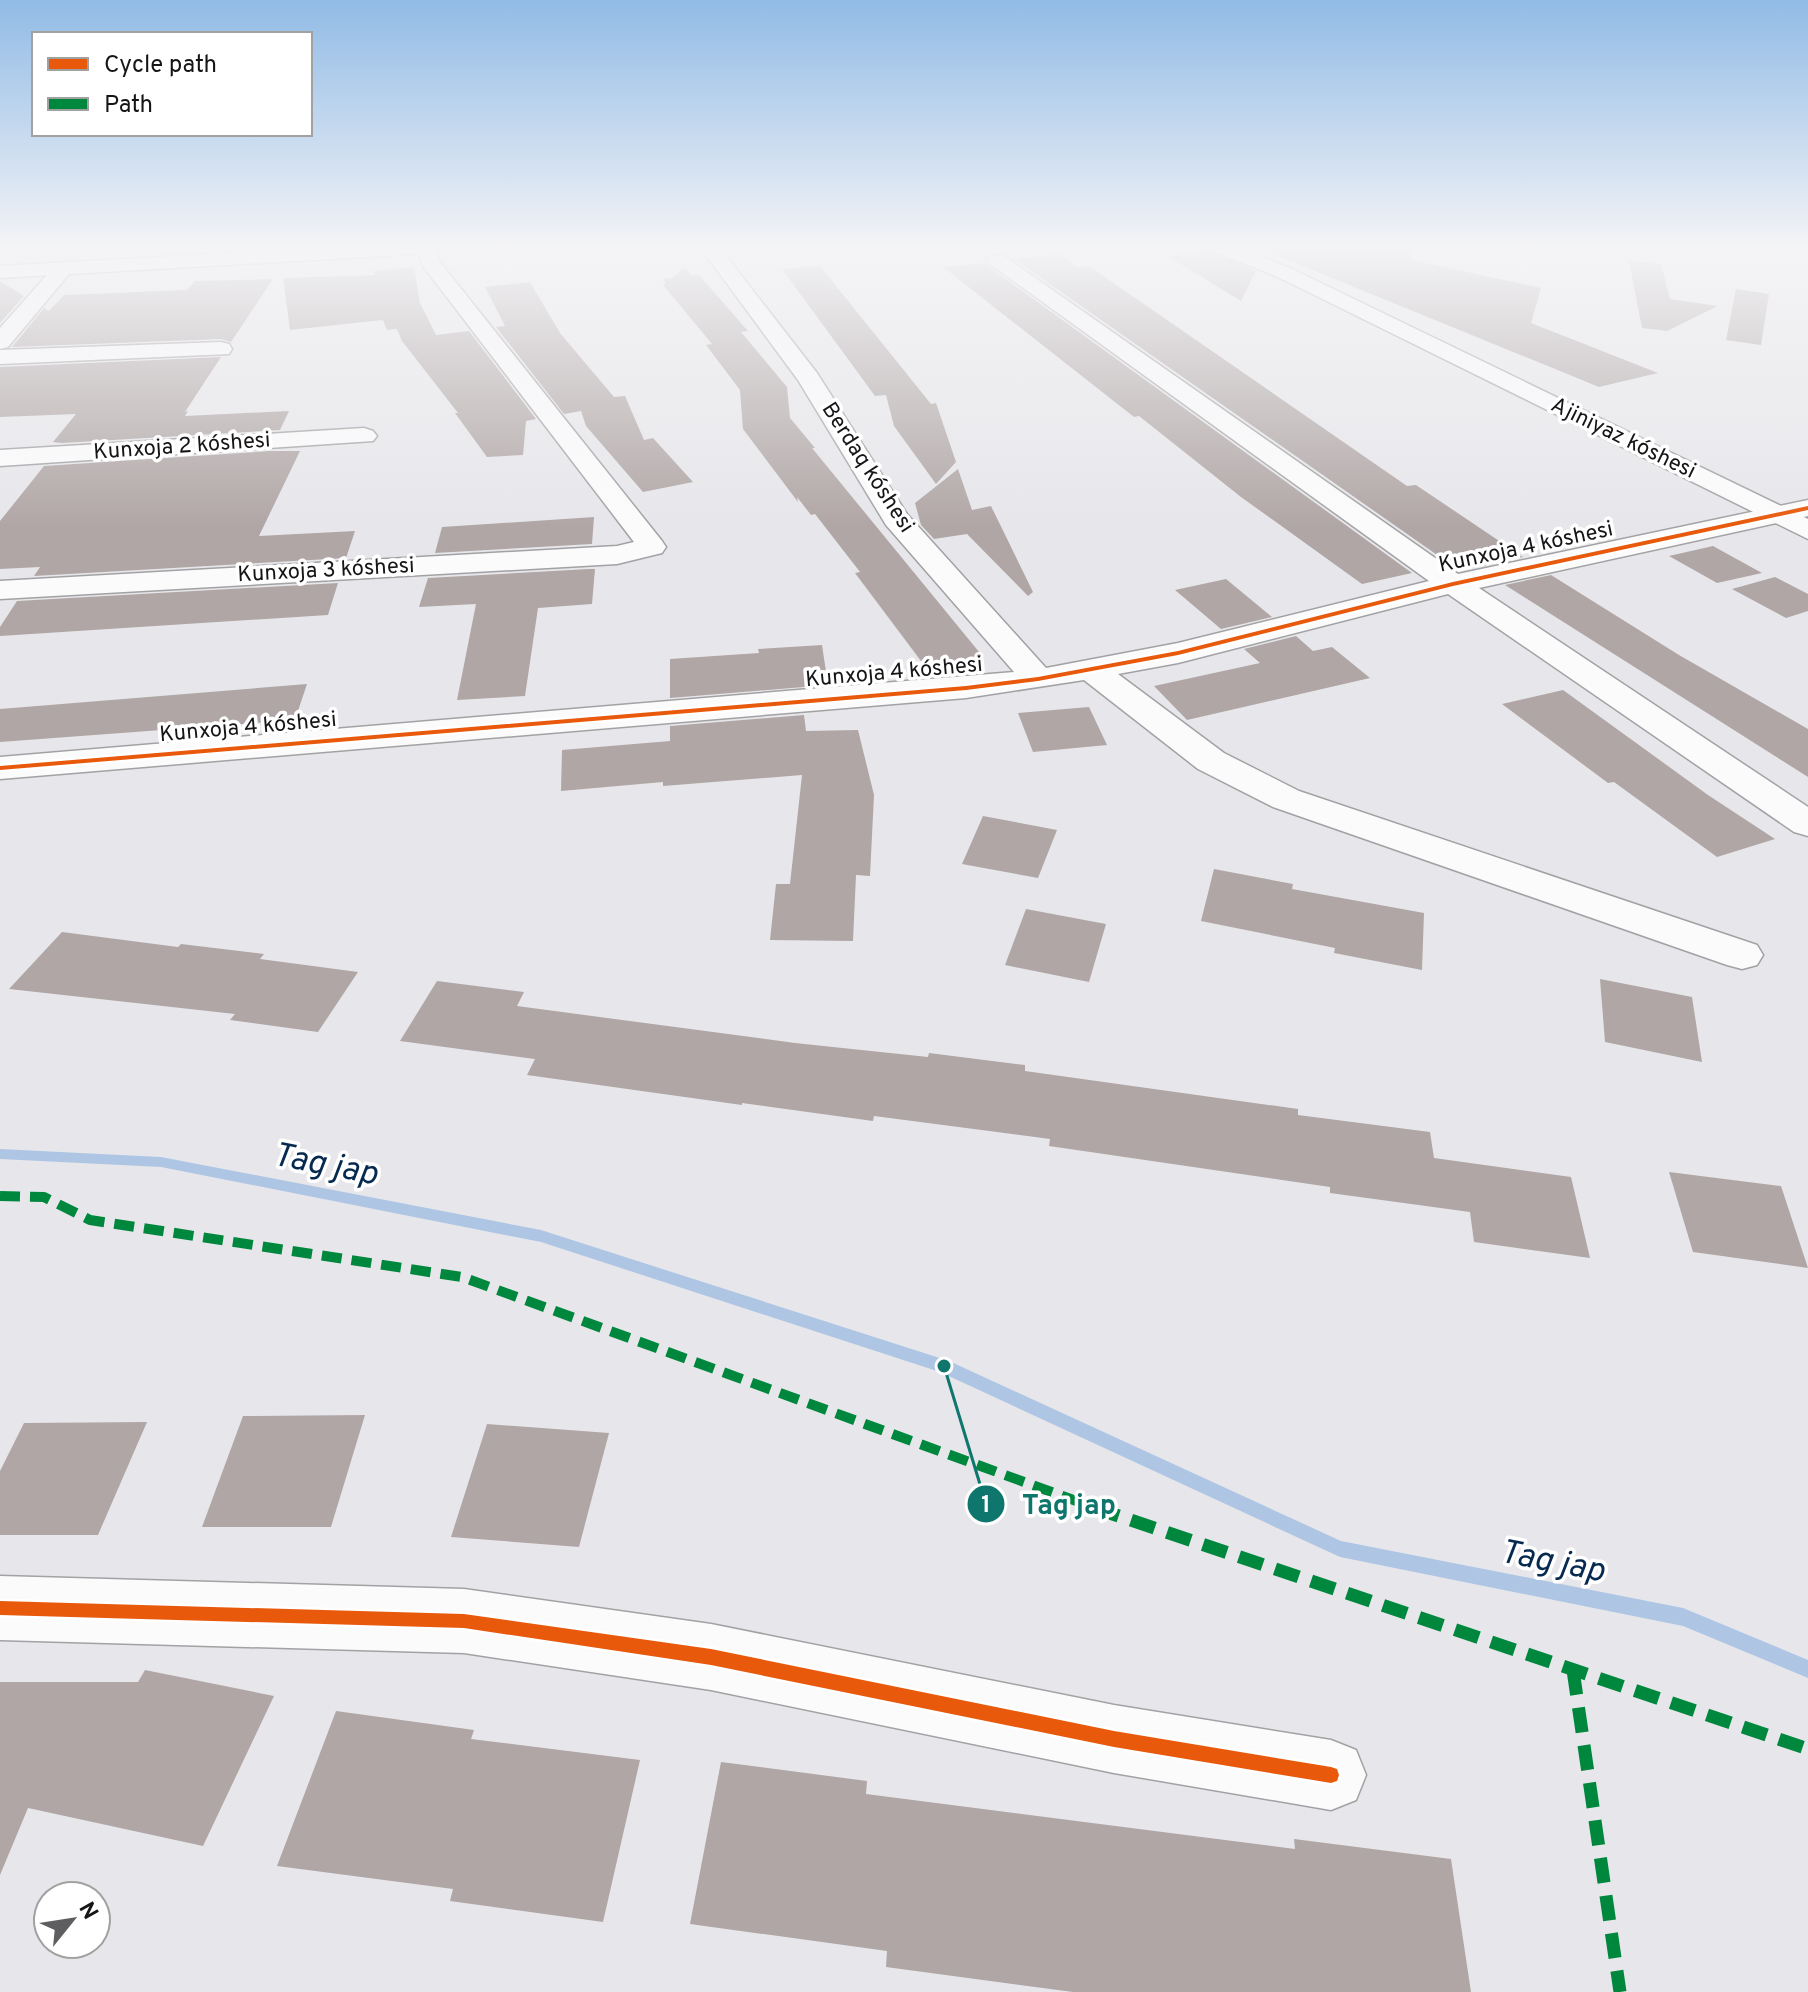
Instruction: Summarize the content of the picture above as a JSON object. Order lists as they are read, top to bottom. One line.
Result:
{"streets":{"street":["Ajiniyaz kóshesi","Kunxoja 2 kóshesi","Berdaq kóshesi","Kunxoja 4 kóshesi","Kunxoja 3 kóshesi"]},"crossings":[["Ajiniyaz kóshesi","Kunxoja 4 kóshesi"],["Berdaq kóshesi","Kunxoja 4 kóshesi"]],"water":["Tag jap"],"places":["Tag jap"],"legend":["Cycle path","Path"],"north":"top right"}
